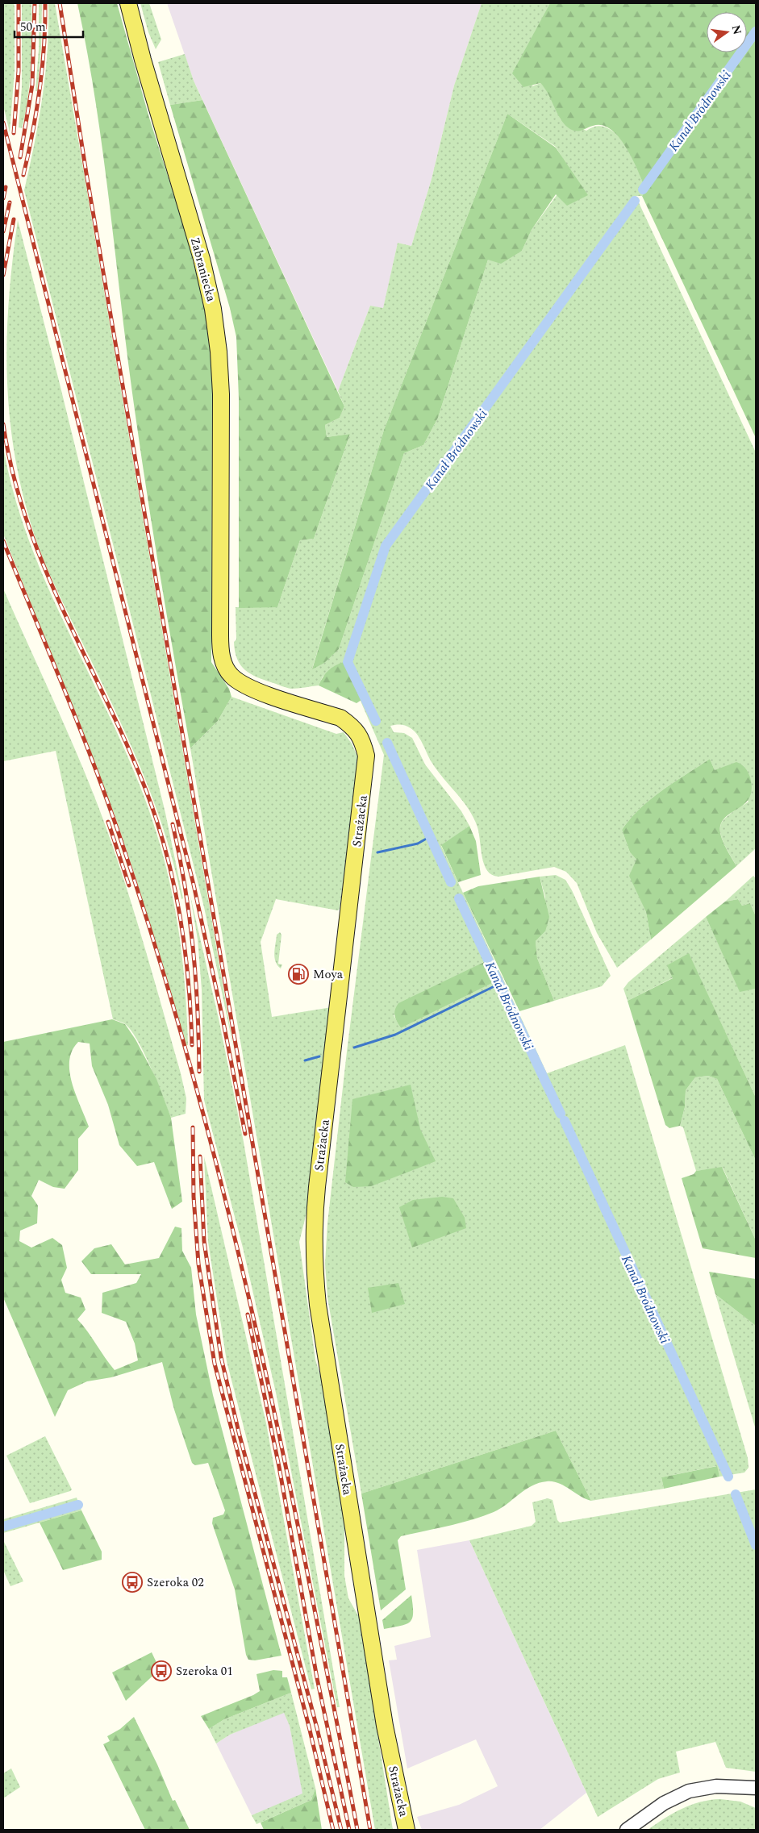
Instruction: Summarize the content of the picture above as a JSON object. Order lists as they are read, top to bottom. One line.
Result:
{"streets":{"main road":["Zabraniecka","Strażacka"]},"crossings":[["Zabraniecka","Strażacka"]],"water":["Kanał Bródnowski"],"places":{"fuel station":["Moya"],"bus stop":["Szeroka 02","Szeroka 01"]},"scale_bar":"50 m","north":"right"}
